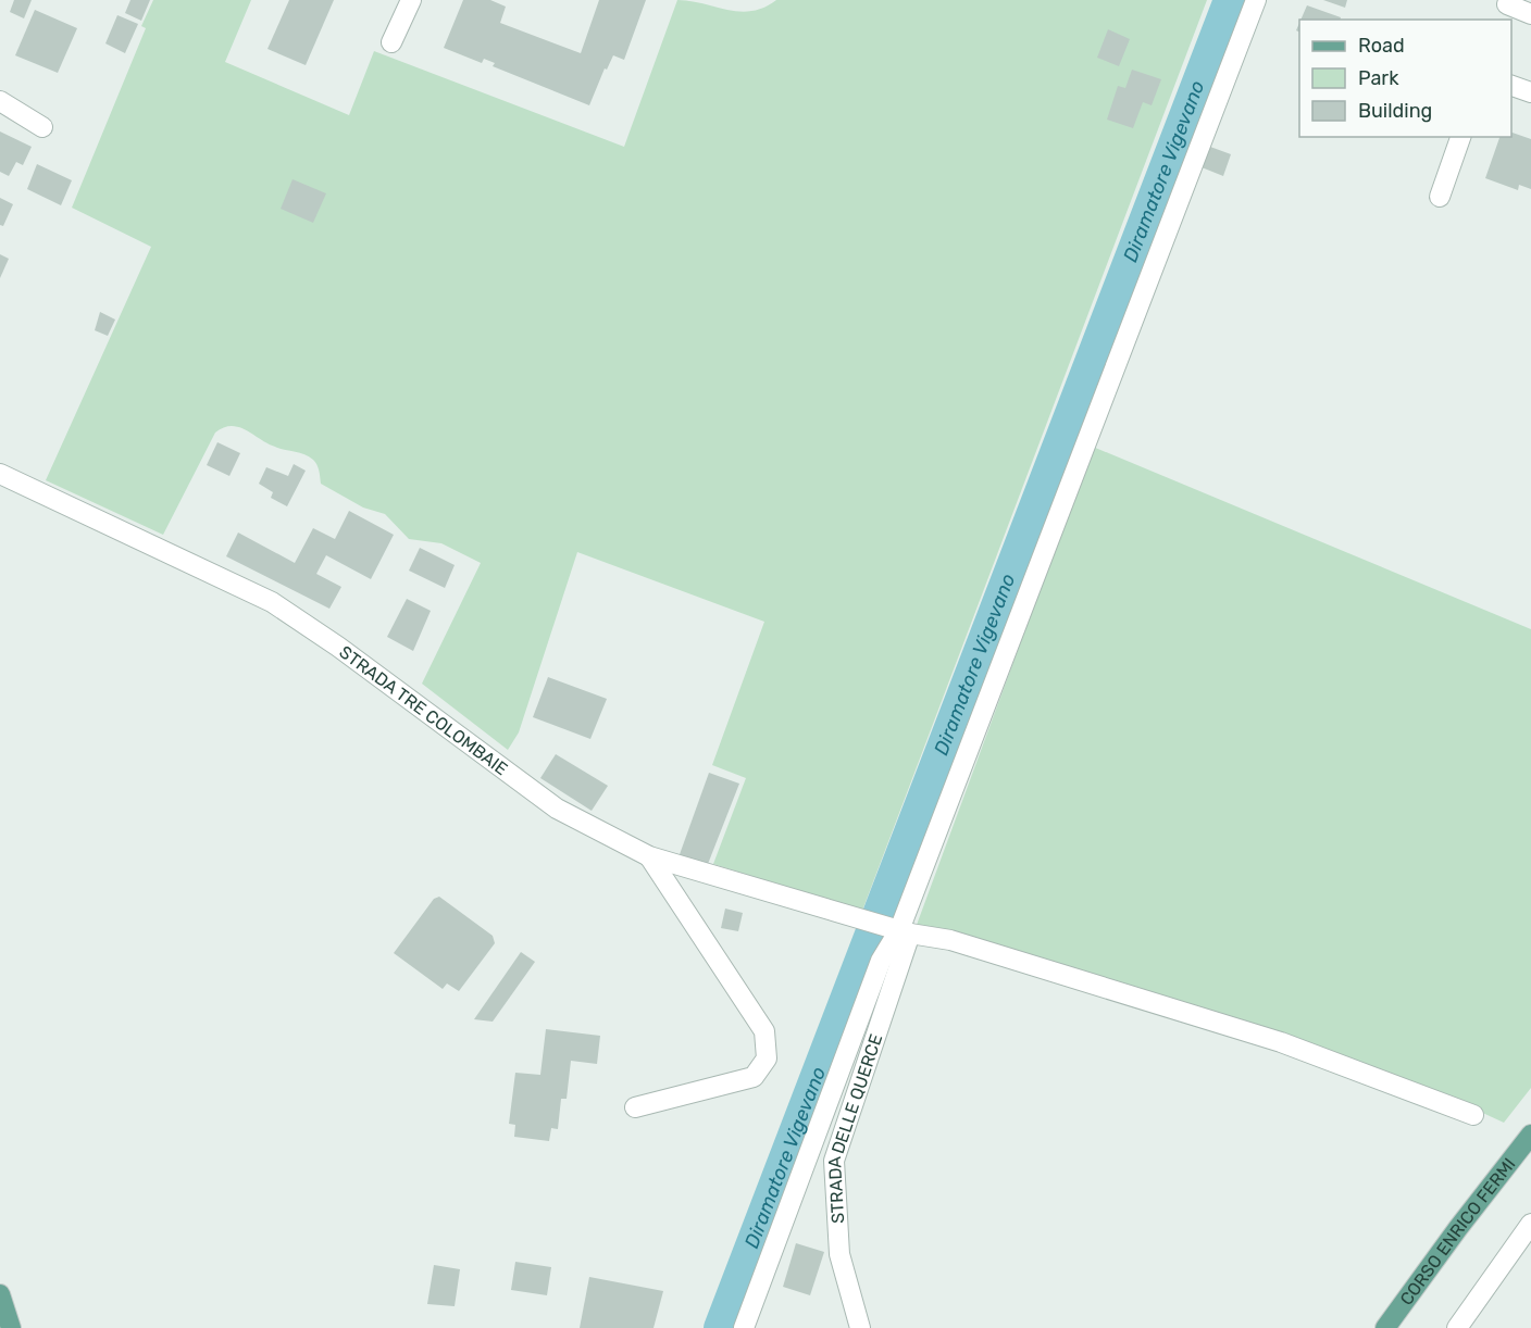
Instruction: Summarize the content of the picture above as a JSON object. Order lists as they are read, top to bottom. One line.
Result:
{"streets":{"main road":["CORSO ENRICO FERMI"],"street":["STRADA TRE COLOMBAIE","STRADA DELLE QUERCE"]},"crossings":[["STRADA TRE COLOMBAIE","STRADA DELLE QUERCE"]],"water":["Diramatore Vigevano"],"legend":["Road","Park","Building"]}
